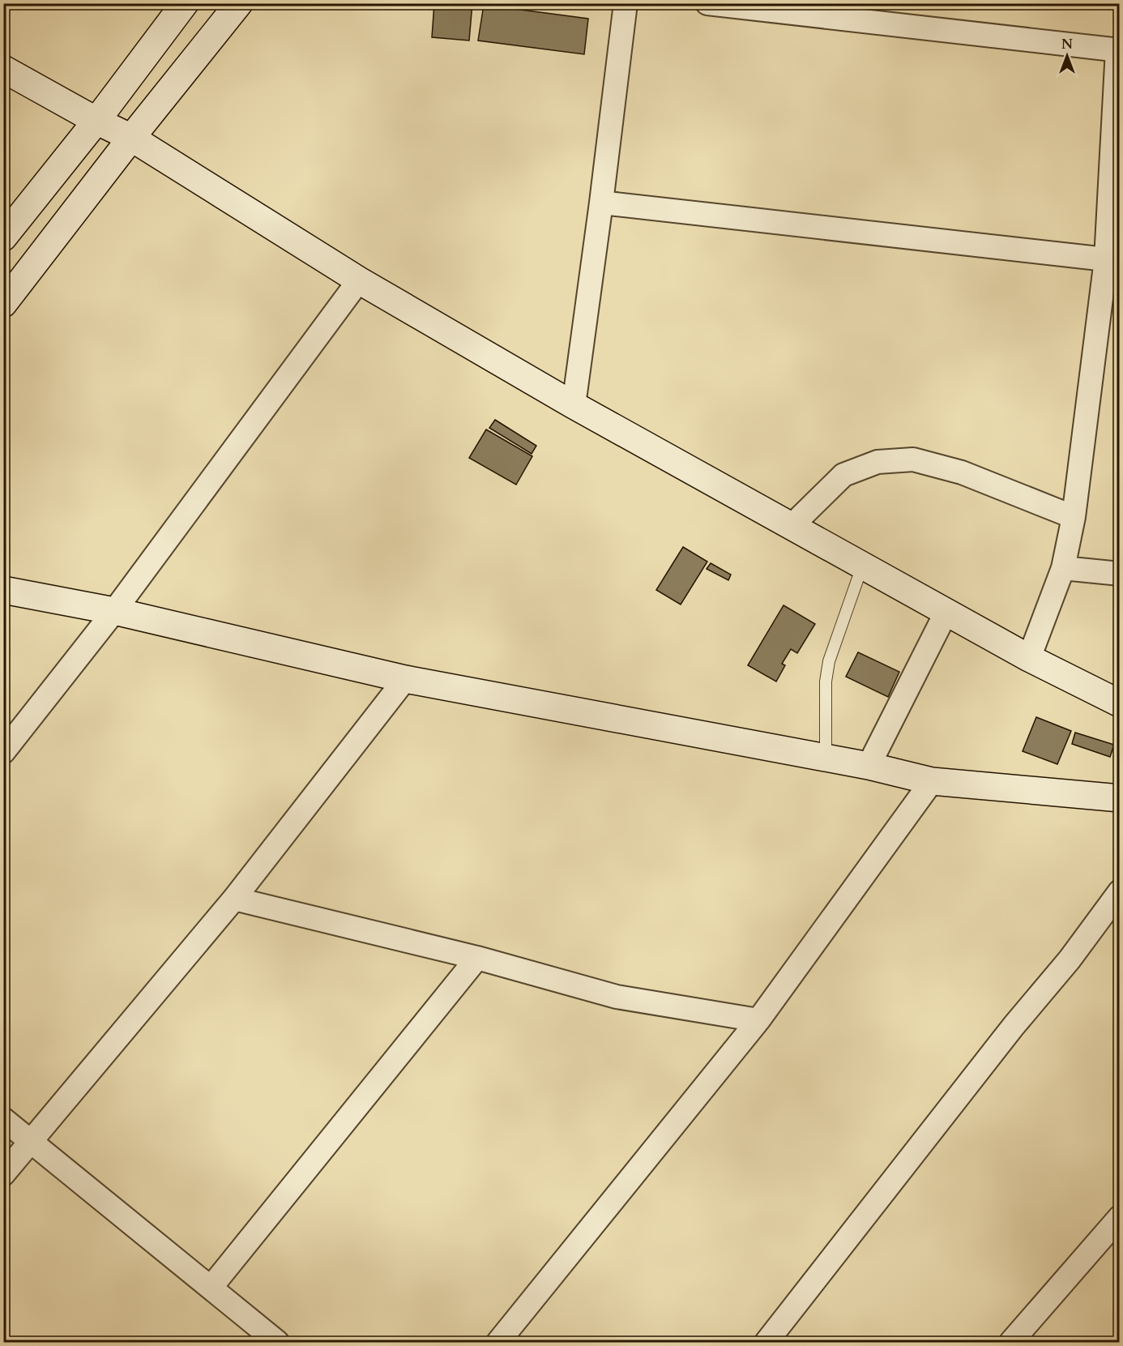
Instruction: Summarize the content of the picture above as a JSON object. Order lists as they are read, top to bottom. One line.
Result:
{"north":"top"}
